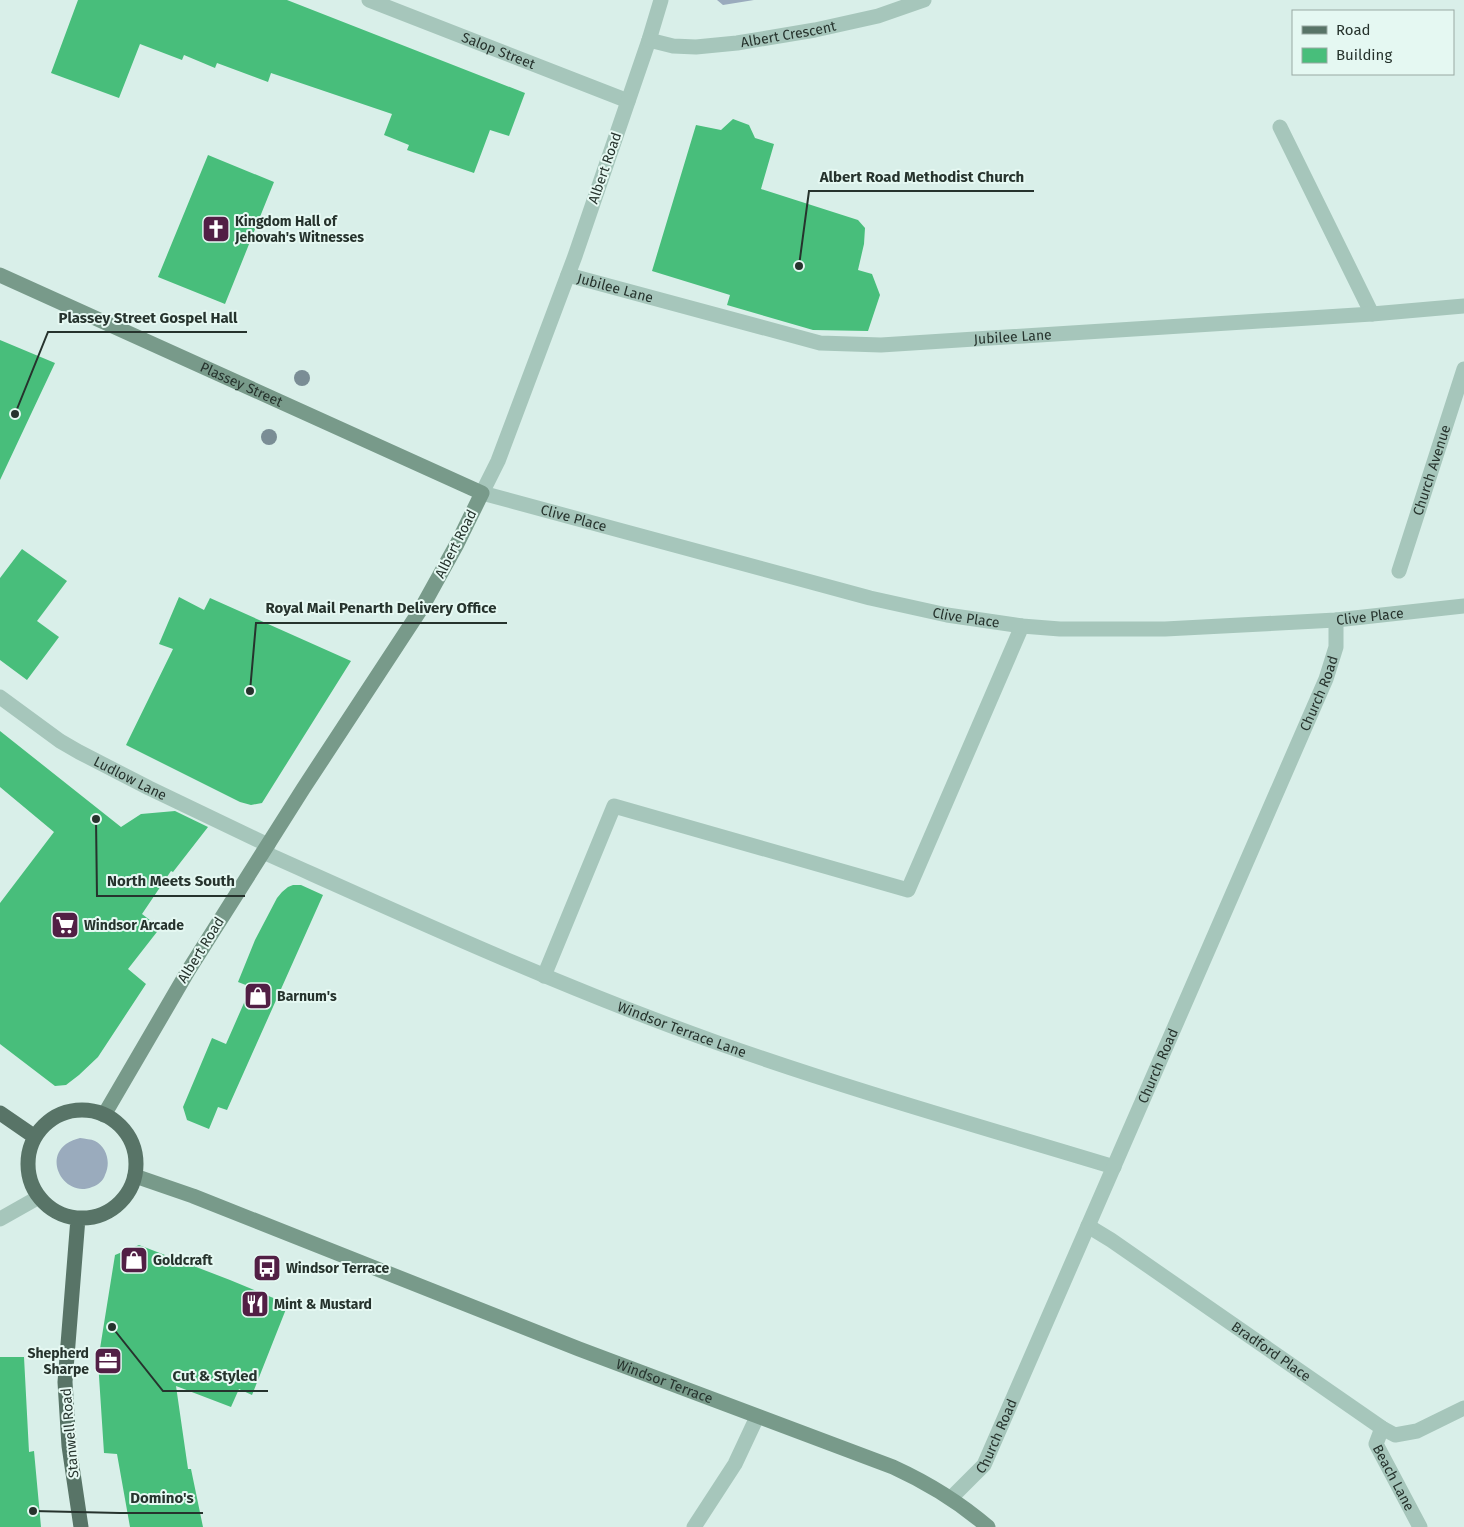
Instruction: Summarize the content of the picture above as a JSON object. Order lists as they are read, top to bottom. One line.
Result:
{"streets":{"main road":["Stanwell Road"],"street":["Albert Crescent","Salop Street","Albert Road","Jubilee Lane","Plassey Street","Church Avenue","Clive Place","Church Road","Ludlow Lane","Windsor Terrace Lane","Bradford Place","Windsor Terrace","Beach Lane"]},"crossings":[["Albert Crescent","Albert Road"],["Salop Street","Albert Road"],["Albert Road","Jubilee Lane"],["Albert Road","Plassey Street"],["Albert Road","Clive Place"],["Albert Road","Ludlow Lane"],["Albert Road","Windsor Terrace Lane"],["Albert Road","Windsor Terrace"],["Albert Road","Stanwell Road"],["Plassey Street","Clive Place"],["Clive Place","Church Road"],["Church Road","Windsor Terrace Lane"],["Church Road","Bradford Place"],["Church Road","Windsor Terrace"],["Ludlow Lane","Windsor Terrace Lane"],["Bradford Place","Beach Lane"],["Windsor Terrace","Stanwell Road"]],"places":{"church":["Kingdom Hall of Jehovah's Witnesses"],"other":["Albert Road Methodist Church","Plassey Street Gospel Hall","Royal Mail Penarth Delivery Office","North Meets South","Cut & Styled","Domino's"],"supermarket":["Windsor Arcade"],"shop":["Barnum's","Goldcraft"],"bus stop":["Windsor Terrace"],"restaurant":["Mint & Mustard"],"office":["Shepherd Sharpe"]},"legend":["Road","Building"]}
